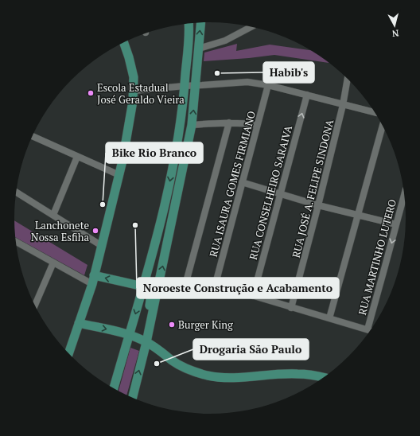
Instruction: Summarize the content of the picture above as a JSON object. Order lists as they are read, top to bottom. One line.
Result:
{"streets":{"street":["RUA ISAURA GOMES FIRMIANO","RUA JOSÉ A. FELIPE SINDONA","RUA CONSELHEIRO SARAIVA","RUA MARTINHO LUTERO"]},"one_way":["RUA CONSELHEIRO SARAIVA"],"places":["Habib's","Escola Estadual José Geraldo Vieira","Bike Rio Branco","Noroeste Construção e Acabamento","Lanchonete Nossa Esfiha","Burger King","Drogaria São Paulo"],"north":"bottom"}
